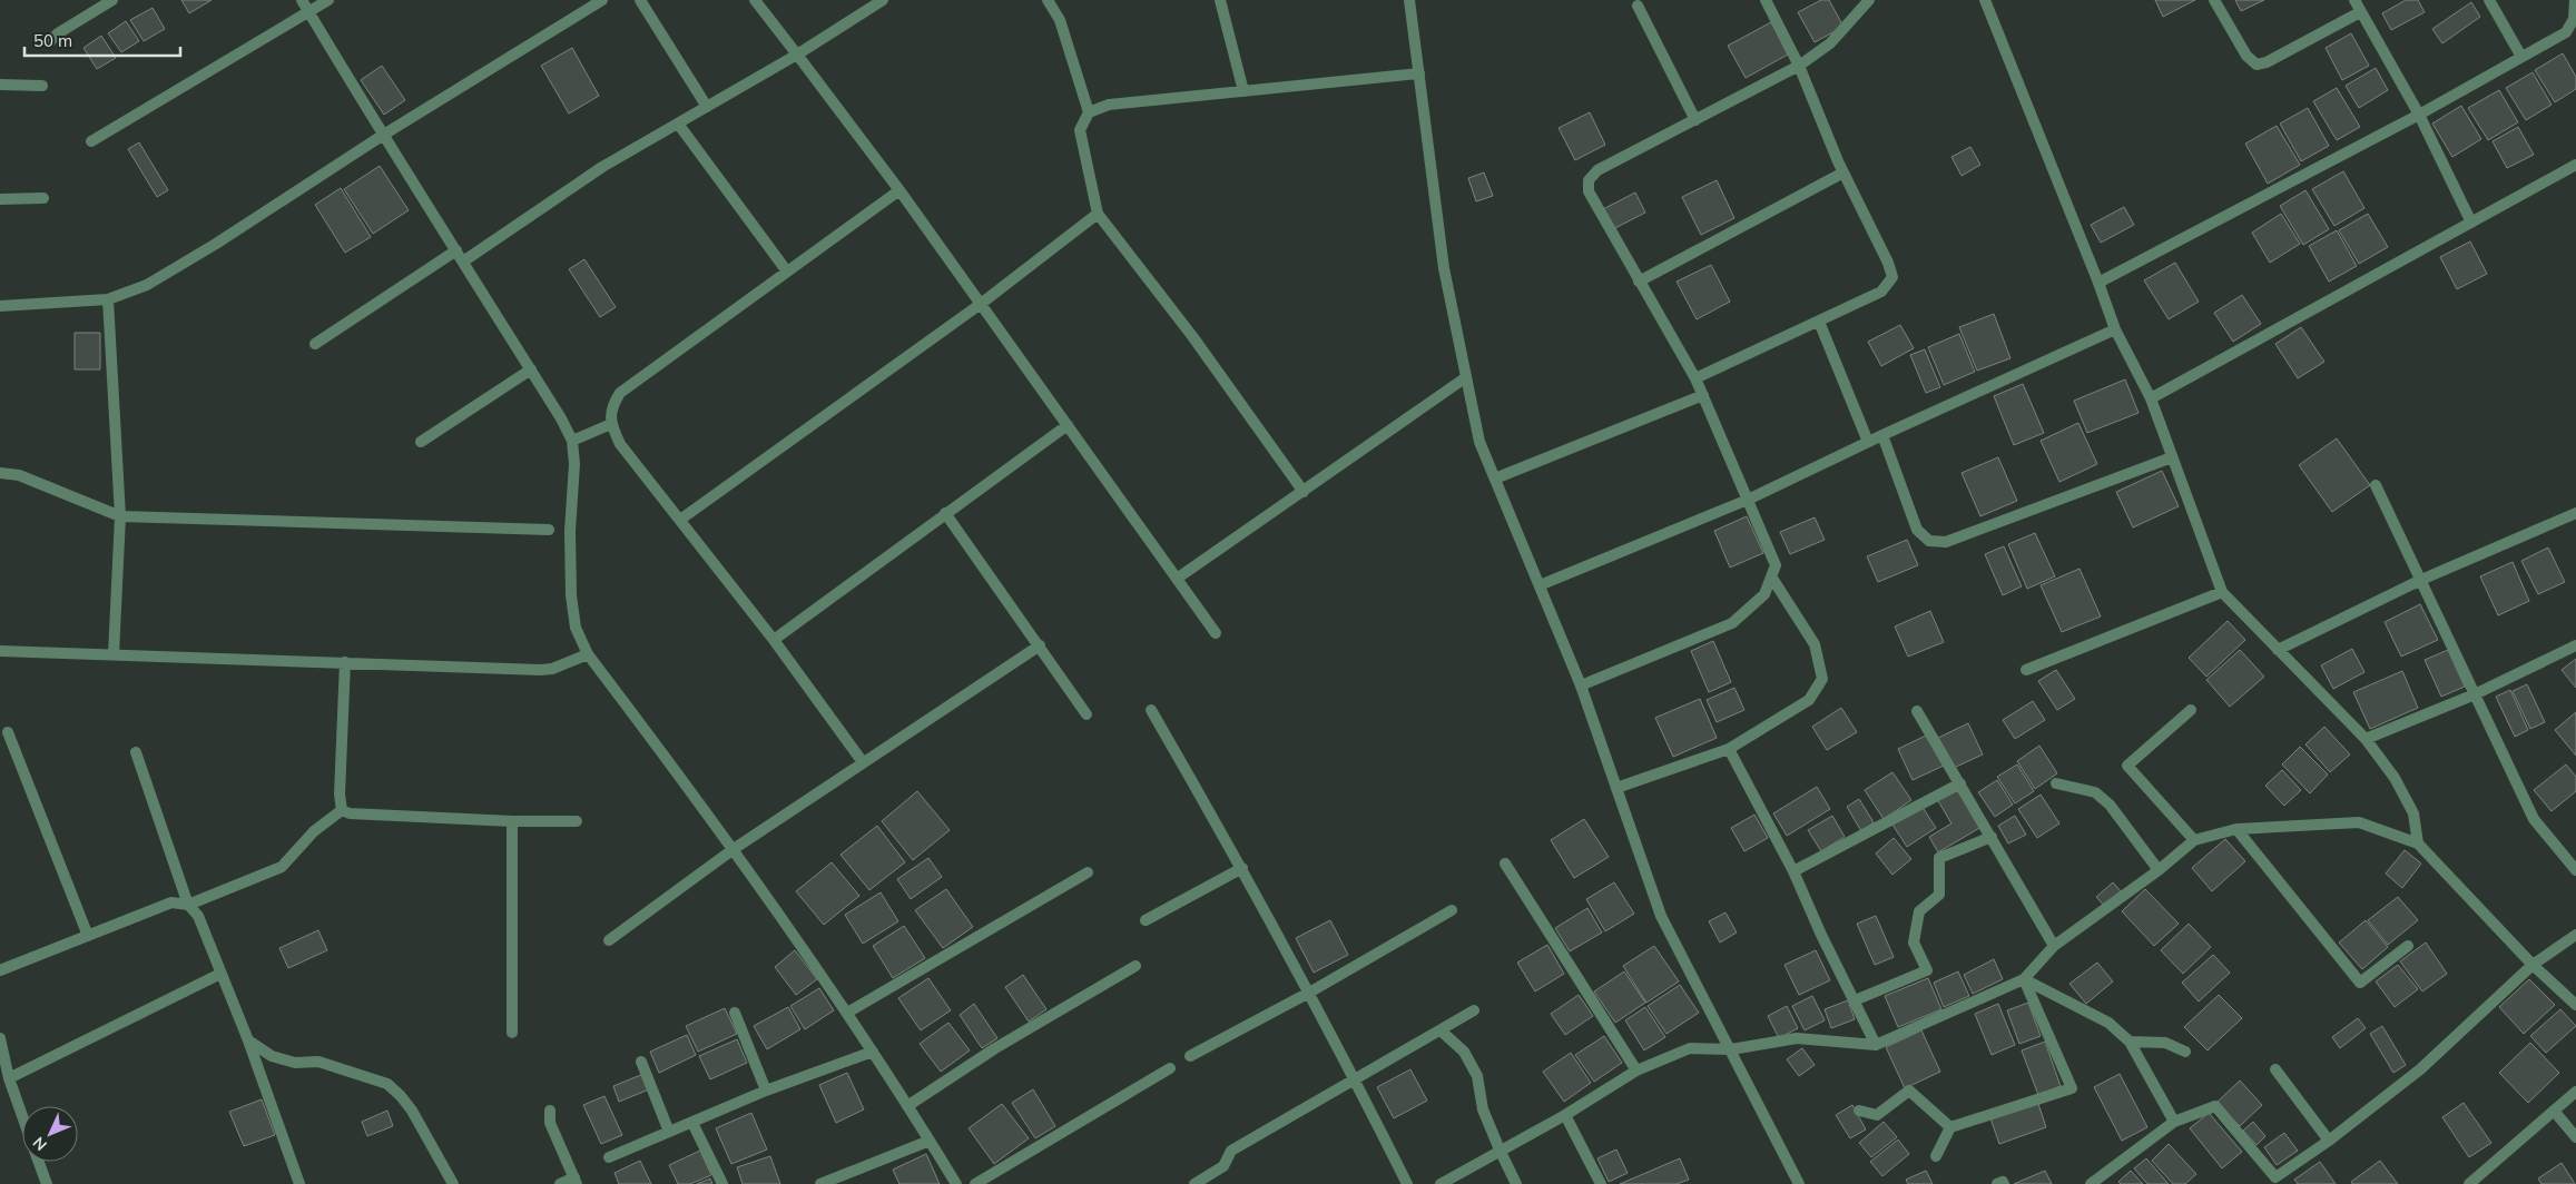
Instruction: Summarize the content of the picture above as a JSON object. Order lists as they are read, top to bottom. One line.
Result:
{"scale_bar":"50 m","north":"bottom left"}
